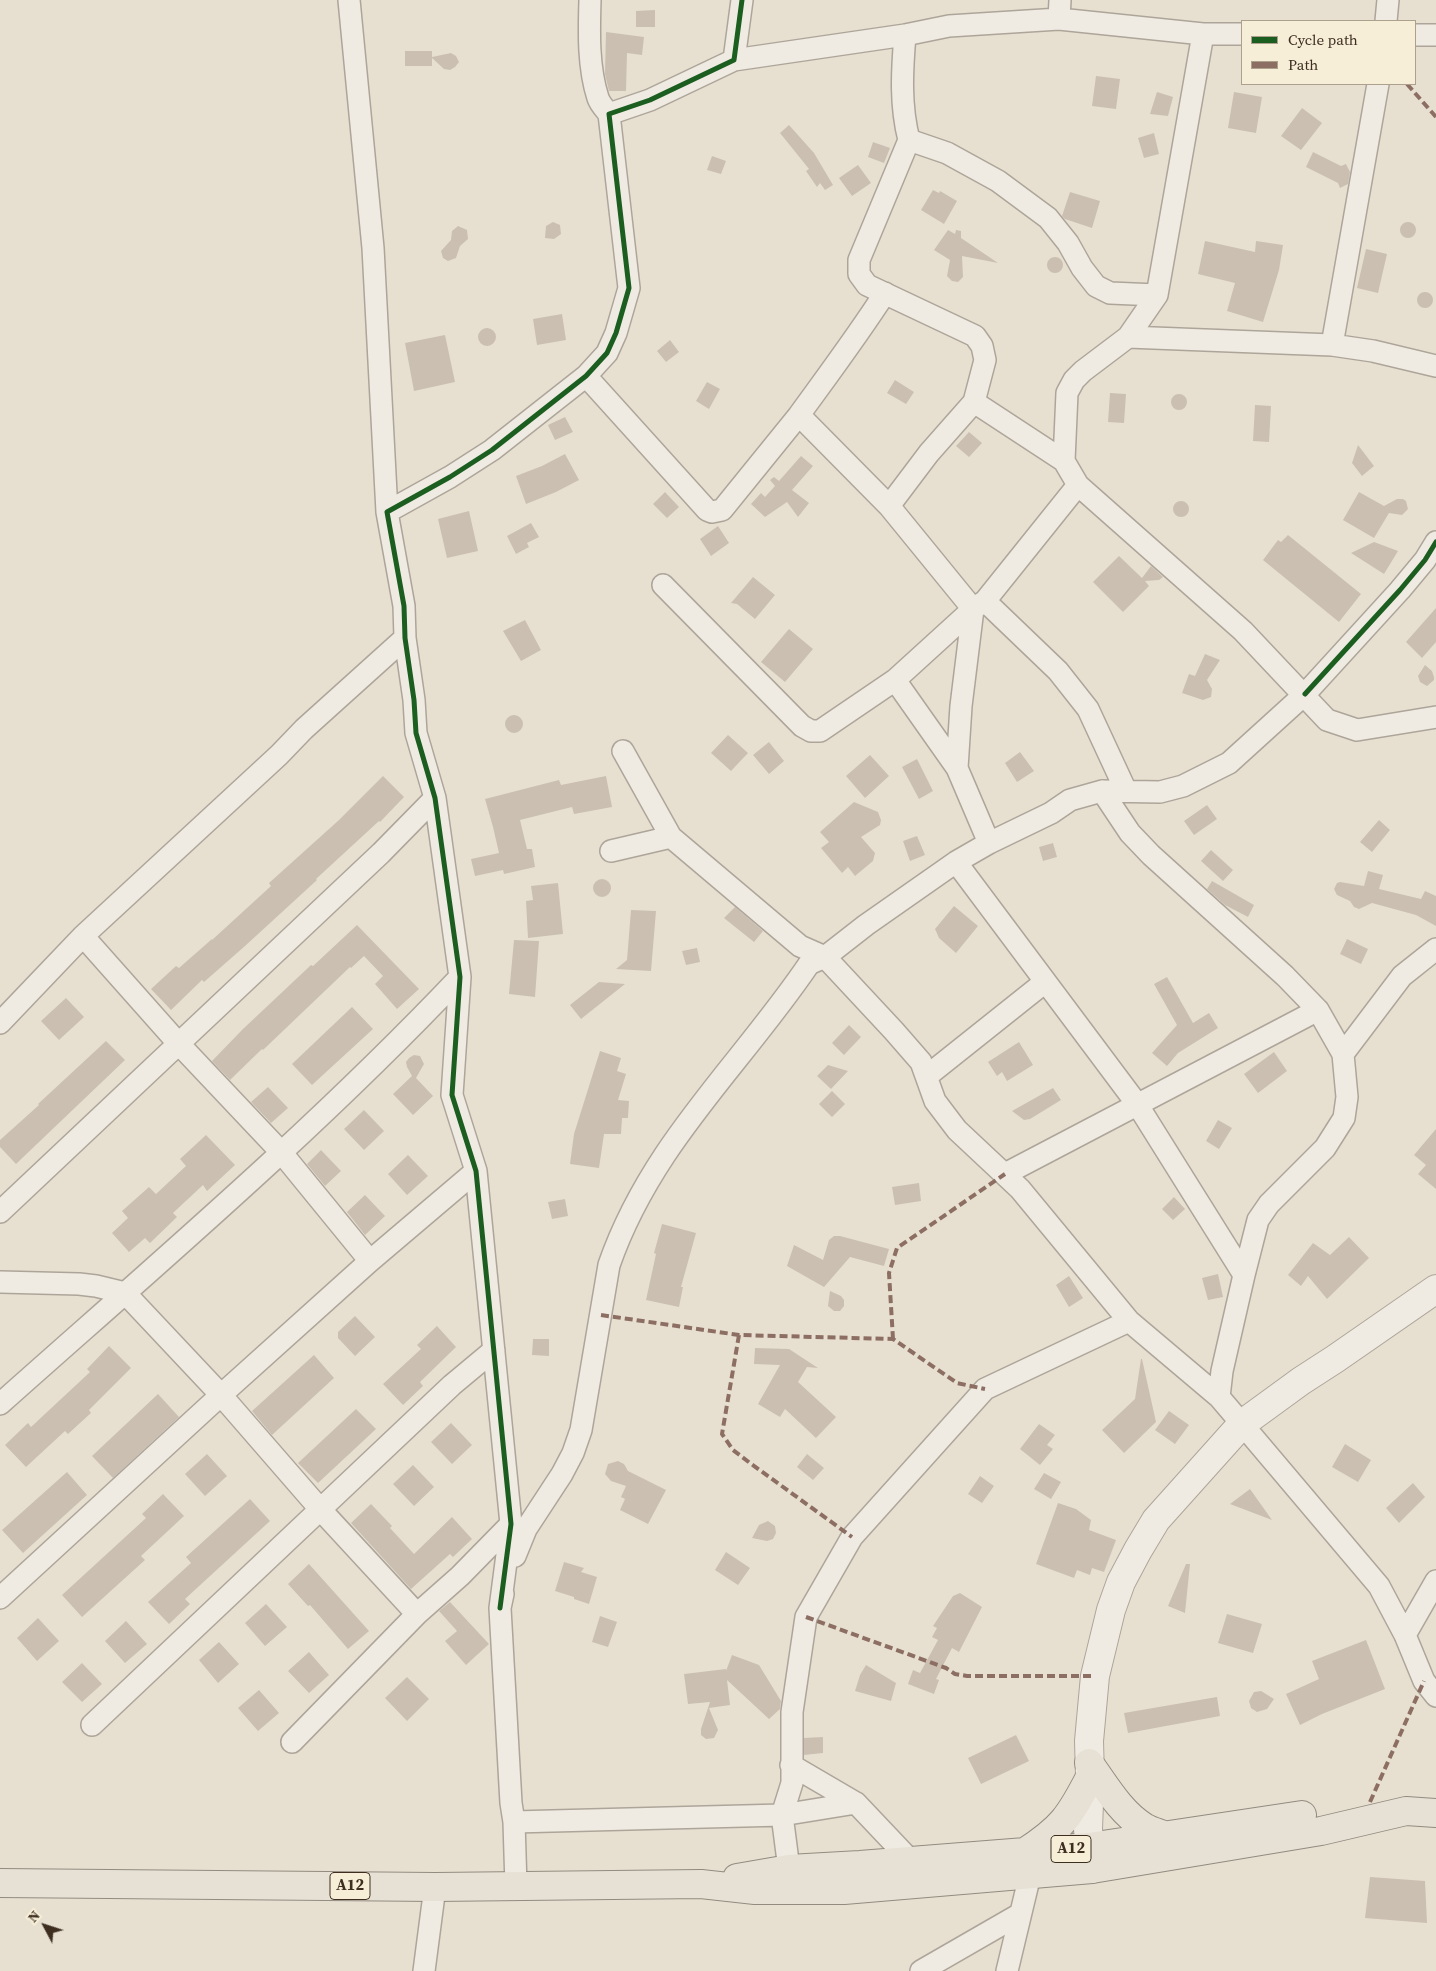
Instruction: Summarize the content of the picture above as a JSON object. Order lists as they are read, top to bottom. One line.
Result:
{"streets":{"main road":["A12"]},"legend":["Cycle path","Path"],"north":"top left"}
